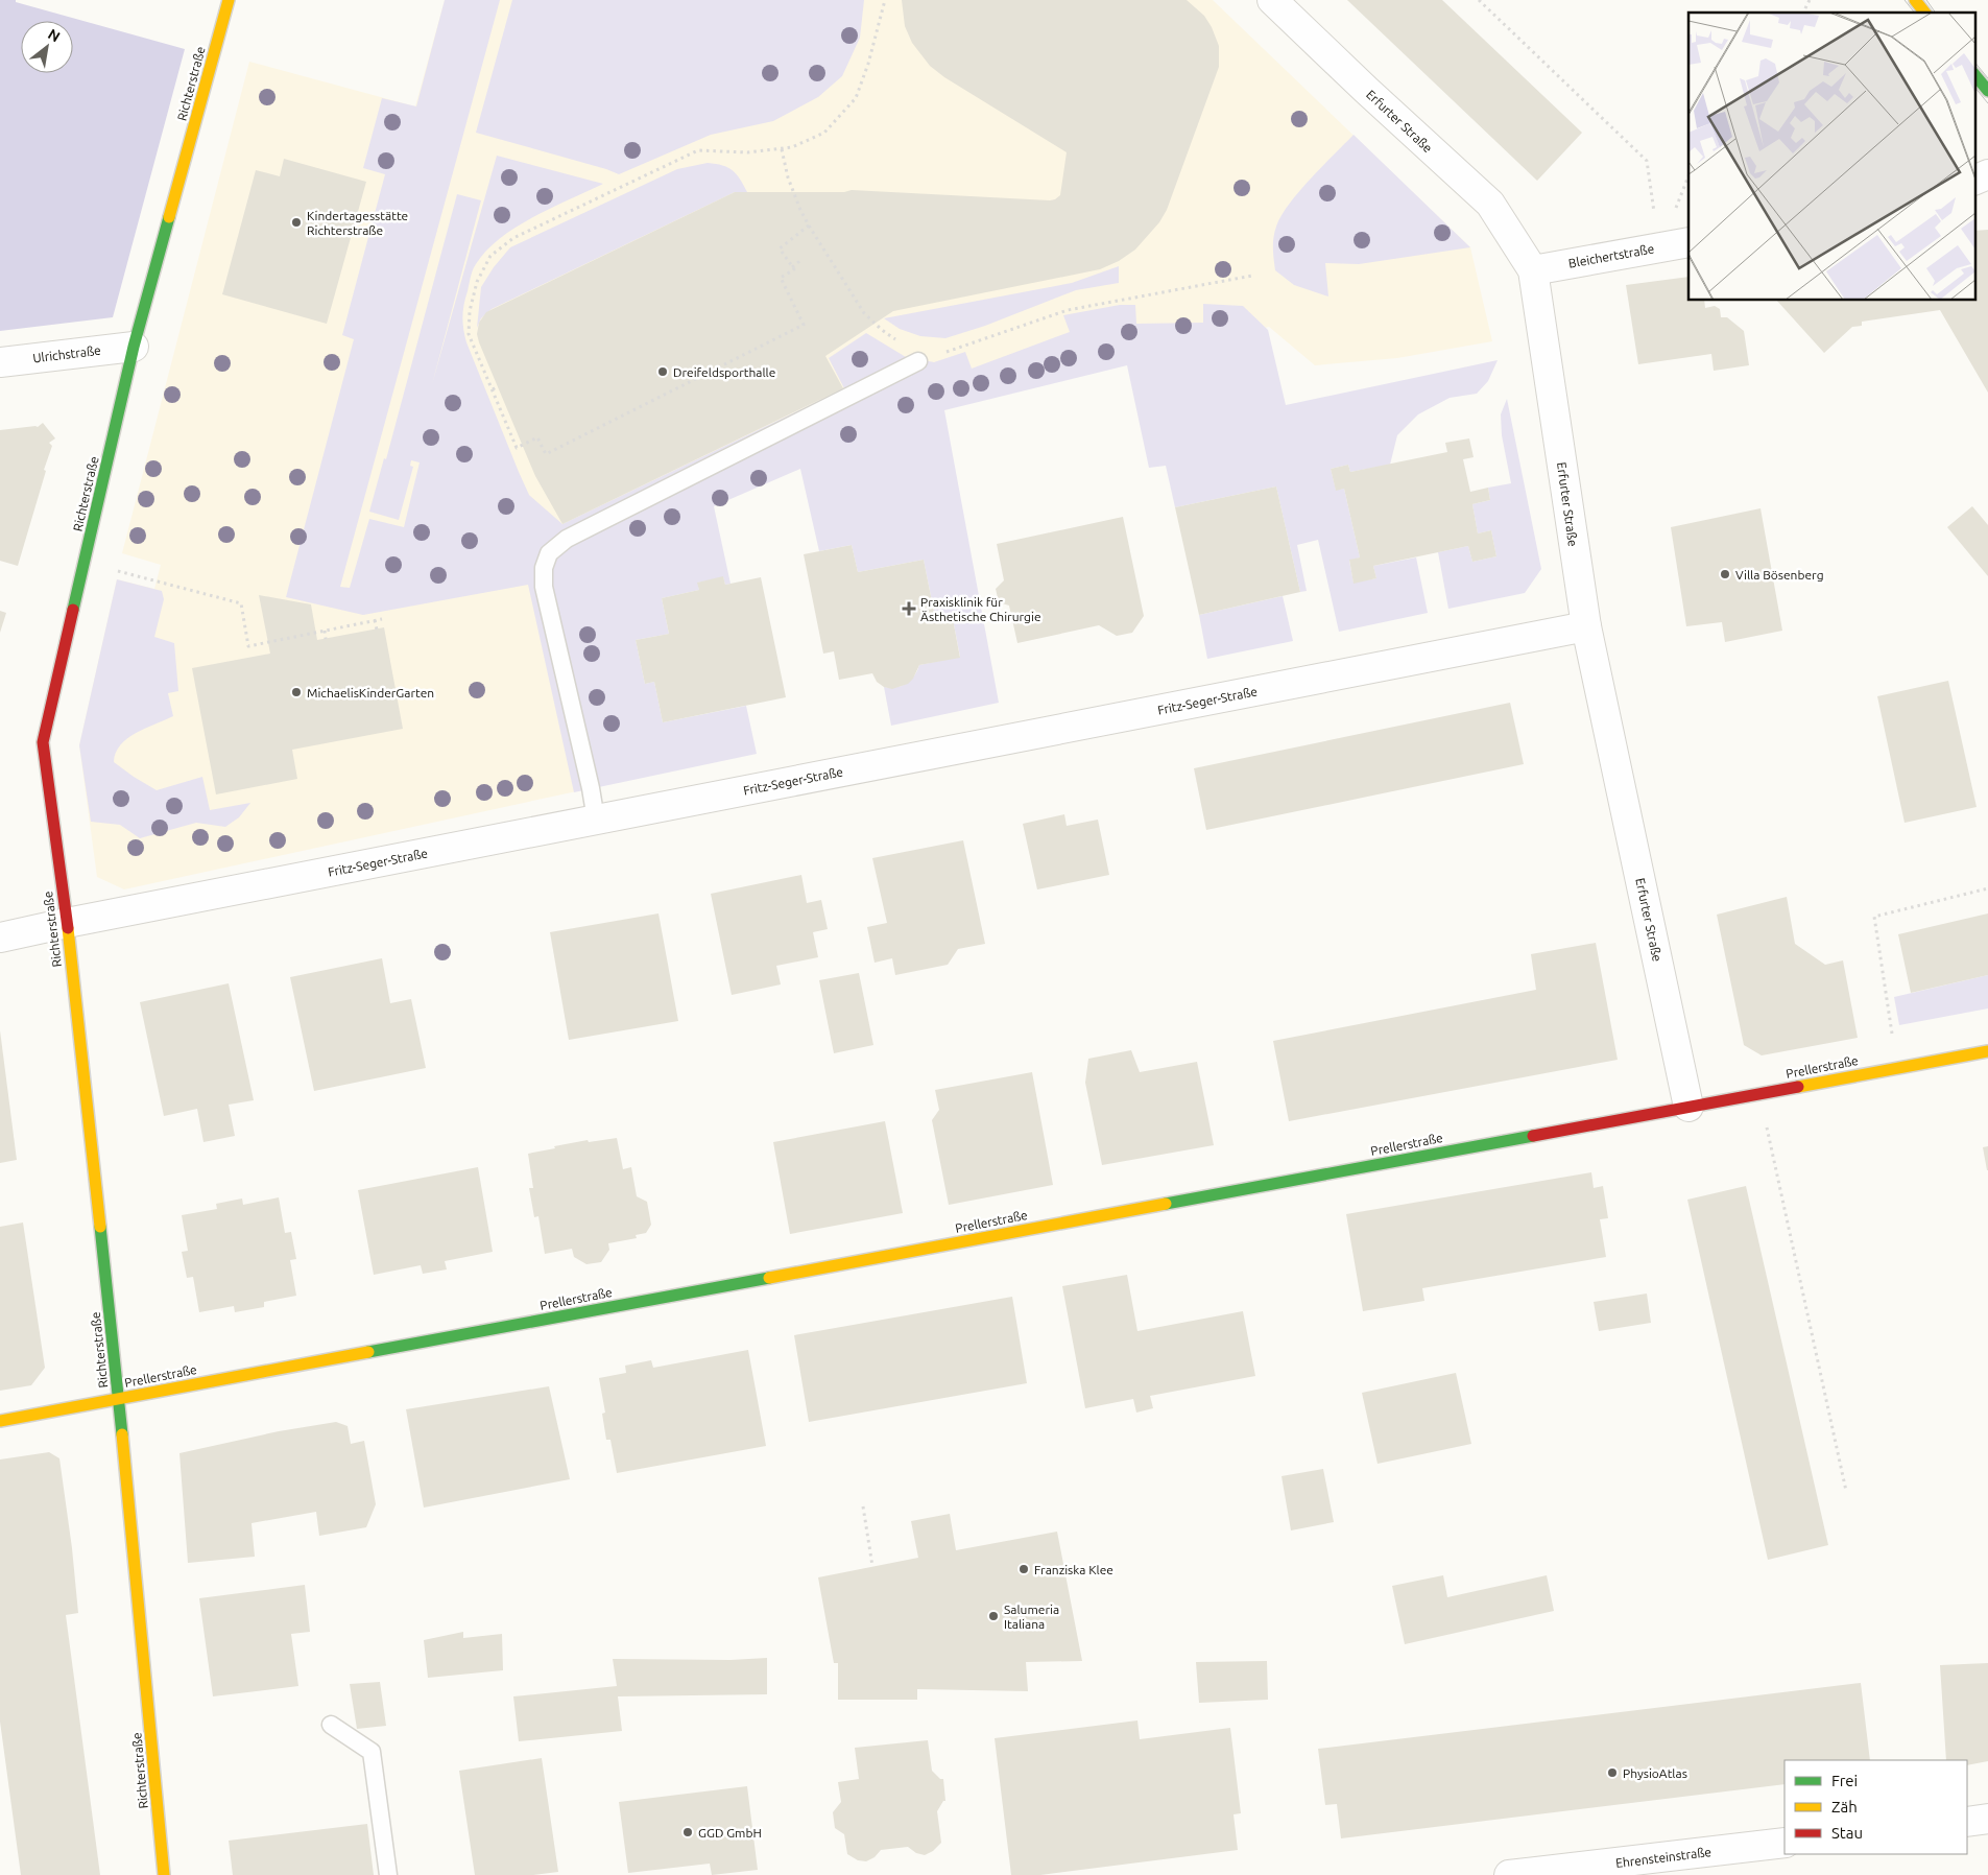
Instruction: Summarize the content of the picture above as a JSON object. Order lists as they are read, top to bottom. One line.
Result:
{"streets":{"street":["Richterstraße","Erfurter Straße","Bleichertstraße","Ulrichstraße","Fritz-Seger-Straße","Prellerstraße","Ehrensteinstraße"]},"crossings":[["Richterstraße","Ulrichstraße"],["Richterstraße","Fritz-Seger-Straße"],["Richterstraße","Prellerstraße"],["Erfurter Straße","Bleichertstraße"],["Erfurter Straße","Fritz-Seger-Straße"],["Erfurter Straße","Prellerstraße"]],"places":{"other":["Kindertagesstätte Richterstraße","Dreifeldsporthalle","Villa Bösenberg","MichaelisKinderGarten","Franziska Klee","Salumeria Italiana","PhysioAtlas","GGD GmbH"],"health":["Praxisklinik für Ästhetische Chirurgie"]},"legend":["Frei","Zäh","Stau"],"north":"top right"}
